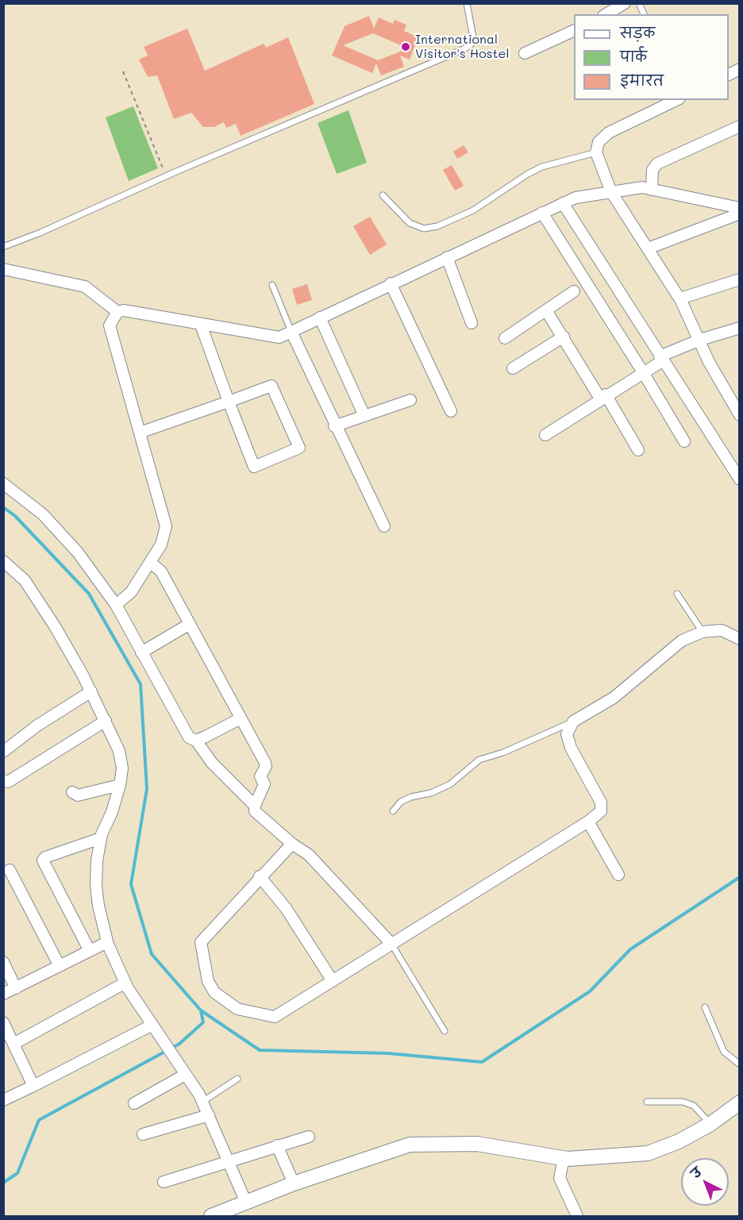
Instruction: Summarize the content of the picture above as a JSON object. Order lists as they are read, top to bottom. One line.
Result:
{"places":["International Visitor's Hostel"],"legend":["सड़क","पार्क","इमारत"],"north":"top left"}
